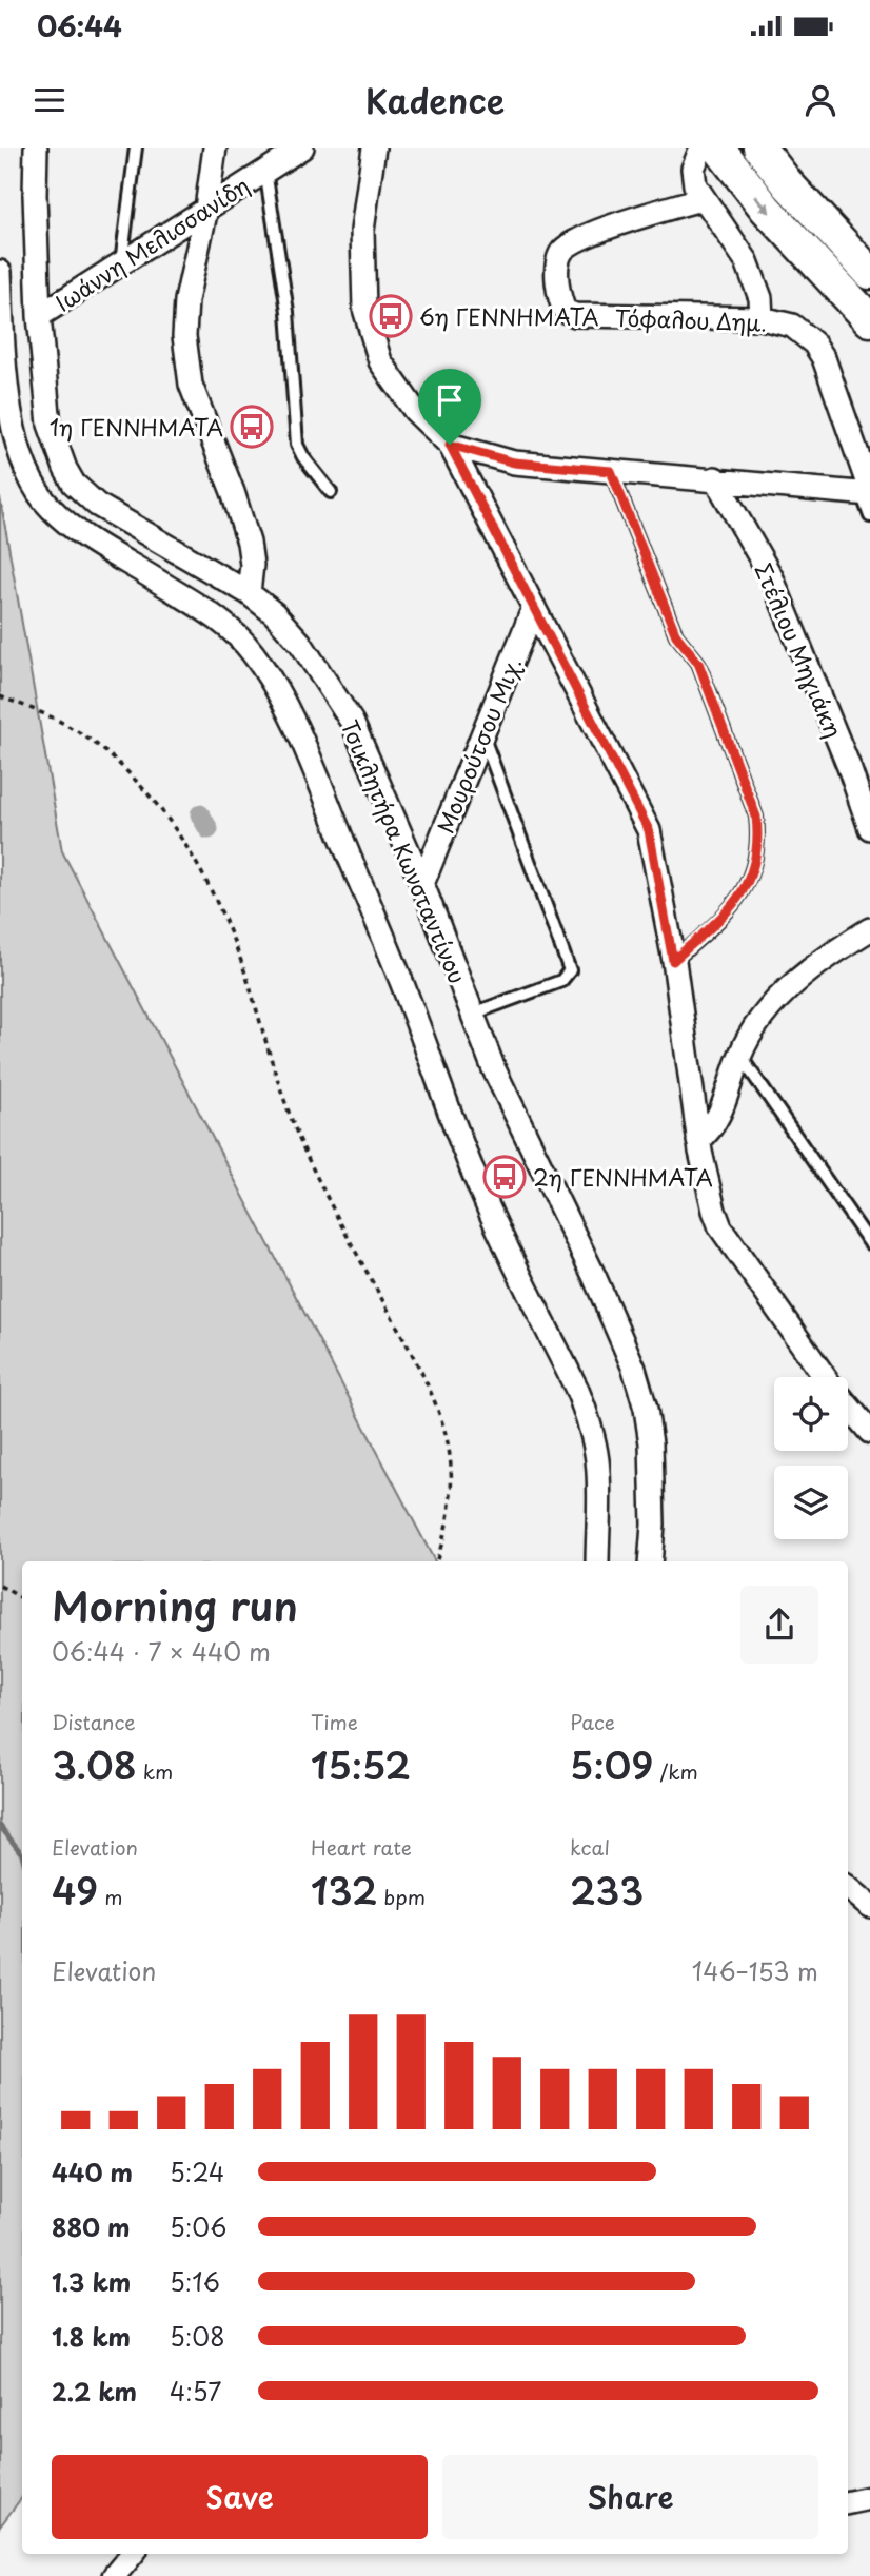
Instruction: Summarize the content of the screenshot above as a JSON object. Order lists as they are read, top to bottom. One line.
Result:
{"streets":{"street":["Ιωάννη Μελισσανίδη","Τόφαλου Δημ.","Στέλιου Μηγιάκη","Μουρούτσου Μιχ.","Τσικλητήρα Κωνσταντίνου"]},"crossings":[["Ιωάννη Μελισσανίδη","Τσικλητήρα Κωνσταντίνου"],["Μουρούτσου Μιχ.","Τσικλητήρα Κωνσταντίνου"]],"places":{"bus stop":["6η ΓΕΝΝΗΜΑΤΑ","1η ΓΕΝΝΗΜΑΤΑ","2η ΓΕΝΝΗΜΑΤΑ"]},"page":{"status":"06:44","header":"Kadence","heading":["Morning run","06:44 · 7 × 440 m"],"stats":[["Distance","3.08 km"],["Time","15:52"],["Pace","5:09 /km"],["Elevation","49 m"],["Heart rate","132 bpm"],["kcal","233"]],"chart":["Elevation","146–153 m"],"list":[{"name":"440 m","note":"5:24"},{"name":"880 m","note":"5:06"},{"name":"1.3 km","note":"5:16"},{"name":"1.8 km","note":"5:08"},{"name":"2.2 km","note":"4:57"}],"buttons":["Save","Share"]}}
